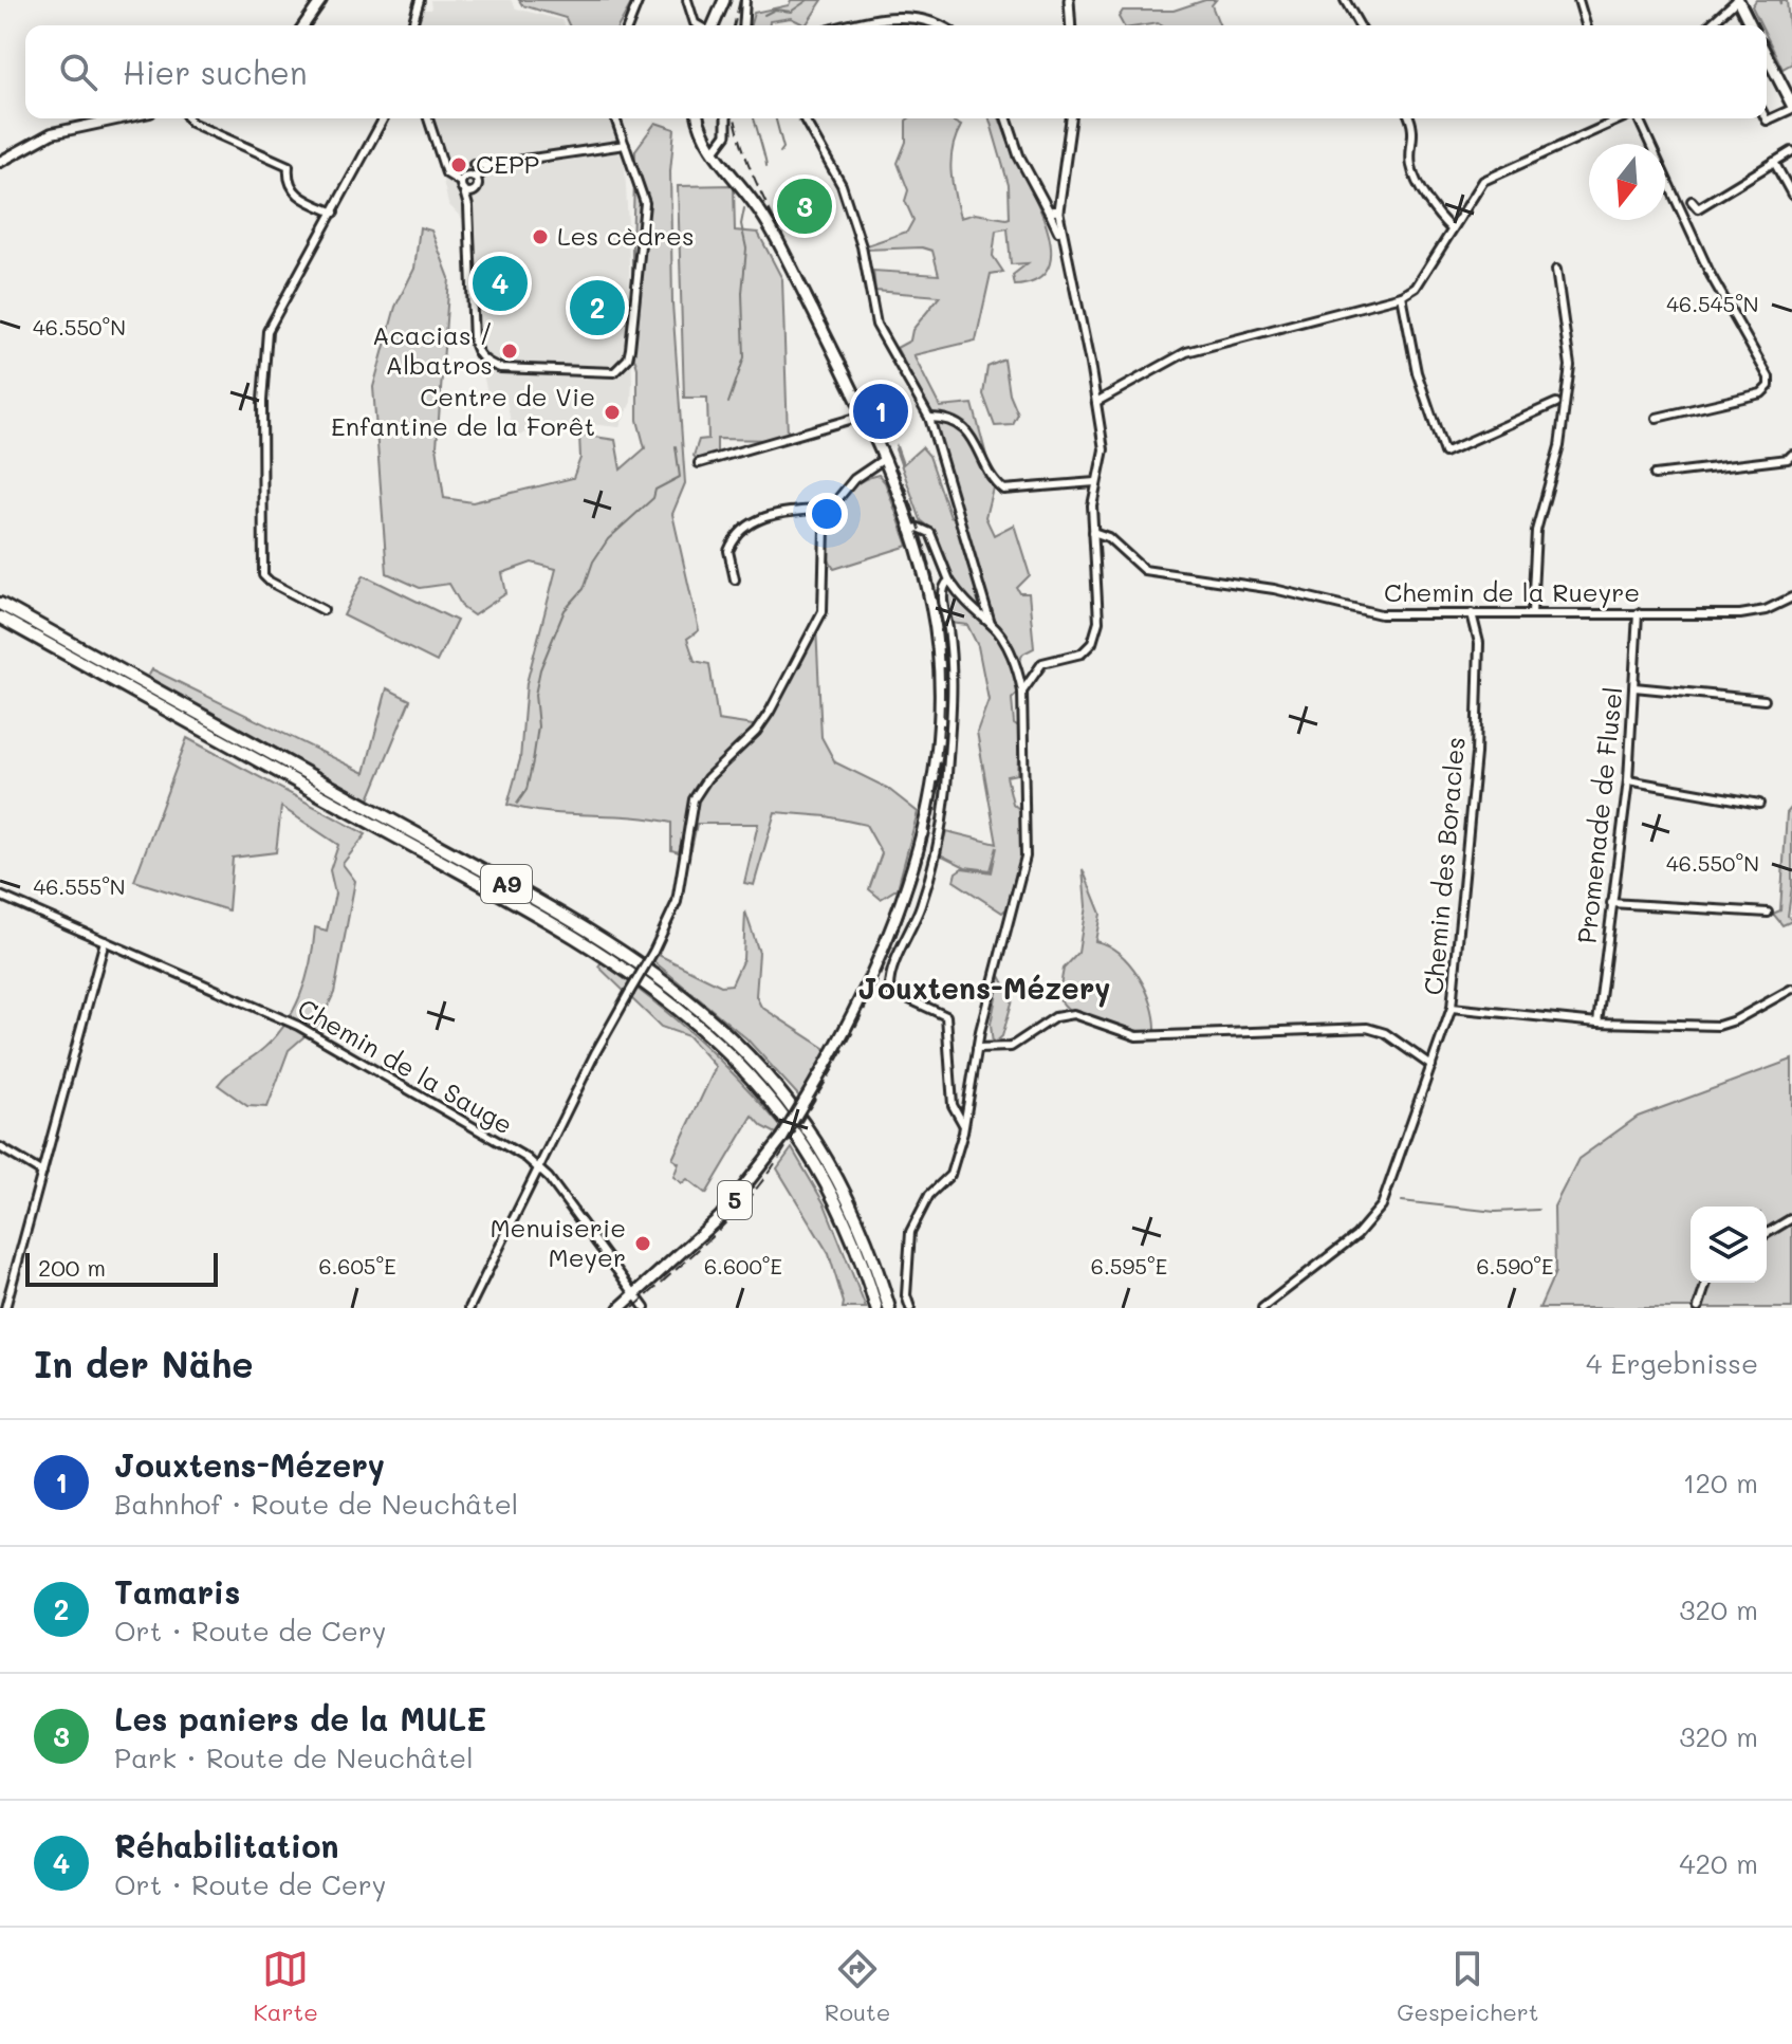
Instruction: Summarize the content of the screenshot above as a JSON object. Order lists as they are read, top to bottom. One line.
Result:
{"streets":{"highway":["A9"],"main road":["5"],"street":["Chemin de la Rueyre","Promenade de Flusel","Chemin des Boracles","Chemin de la Sauge"]},"crossings":[["Chemin de la Rueyre","Promenade de Flusel"],["Chemin de la Rueyre","Chemin des Boracles"],["Chemin de la Sauge","5"]],"districts":["Jouxtens-Mézery"],"places":["CEPP","Les cèdres","Acacias / Albatros","Centre de Vie Enfantine de la Forêt","Menuiserie Meyer"],"scale_bar":"200 m","north":"bottom","page":{"search":"Hier suchen","pins":["3","4","2","1"],"scale":"200 m","heading":["In der Nähe","4 Ergebnisse"],"list":[{"mark":"1","name":"Jouxtens-Mézery","note":"Bahnhof · Route de Neuchâtel","value":"120 m"},{"mark":"2","name":"Tamaris","note":"Ort · Route de Cery","value":"320 m"},{"mark":"3","name":"Les paniers de la MULE","note":"Park · Route de Neuchâtel","value":"320 m"},{"mark":"4","name":"Réhabilitation","note":"Ort · Route de Cery","value":"420 m"}],"nav":["Karte","Route","Gespeichert"]},"coordinates":["46.545°N","46.550°N","46.555°N","6.605°E","6.600°E","6.595°E","6.590°E"]}
